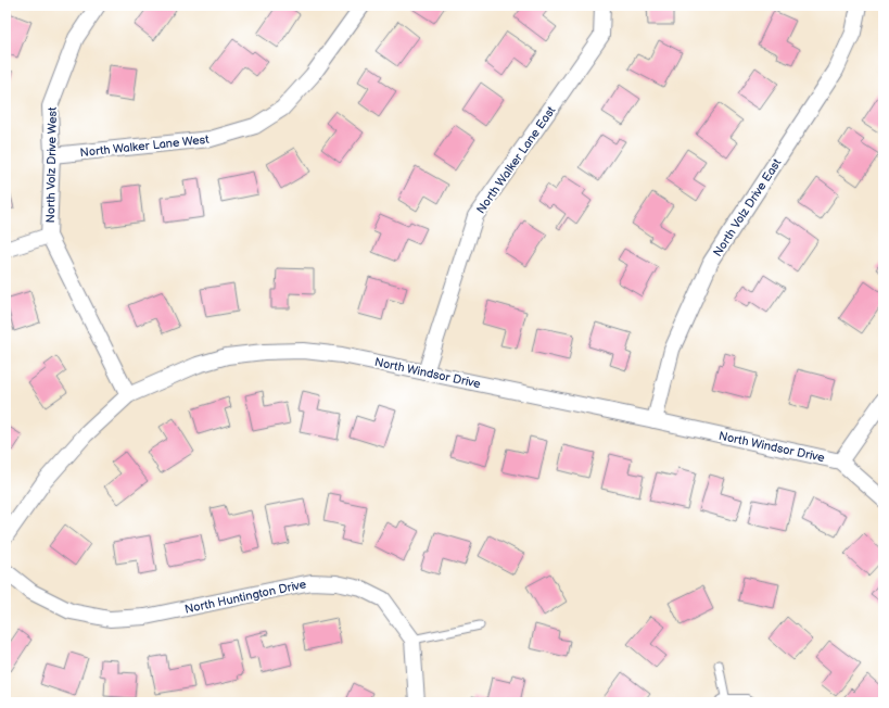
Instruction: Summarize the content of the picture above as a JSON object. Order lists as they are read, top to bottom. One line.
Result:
{"streets":{"street":["North Walker Lane West","North Walker Lane East","North Volz Drive West","North Volz Drive East","North Windsor Drive","North Huntington Drive"]},"crossings":[["North Walker Lane West","North Volz Drive West"],["North Walker Lane East","North Windsor Drive"],["North Volz Drive West","North Windsor Drive"],["North Volz Drive East","North Windsor Drive"]]}
